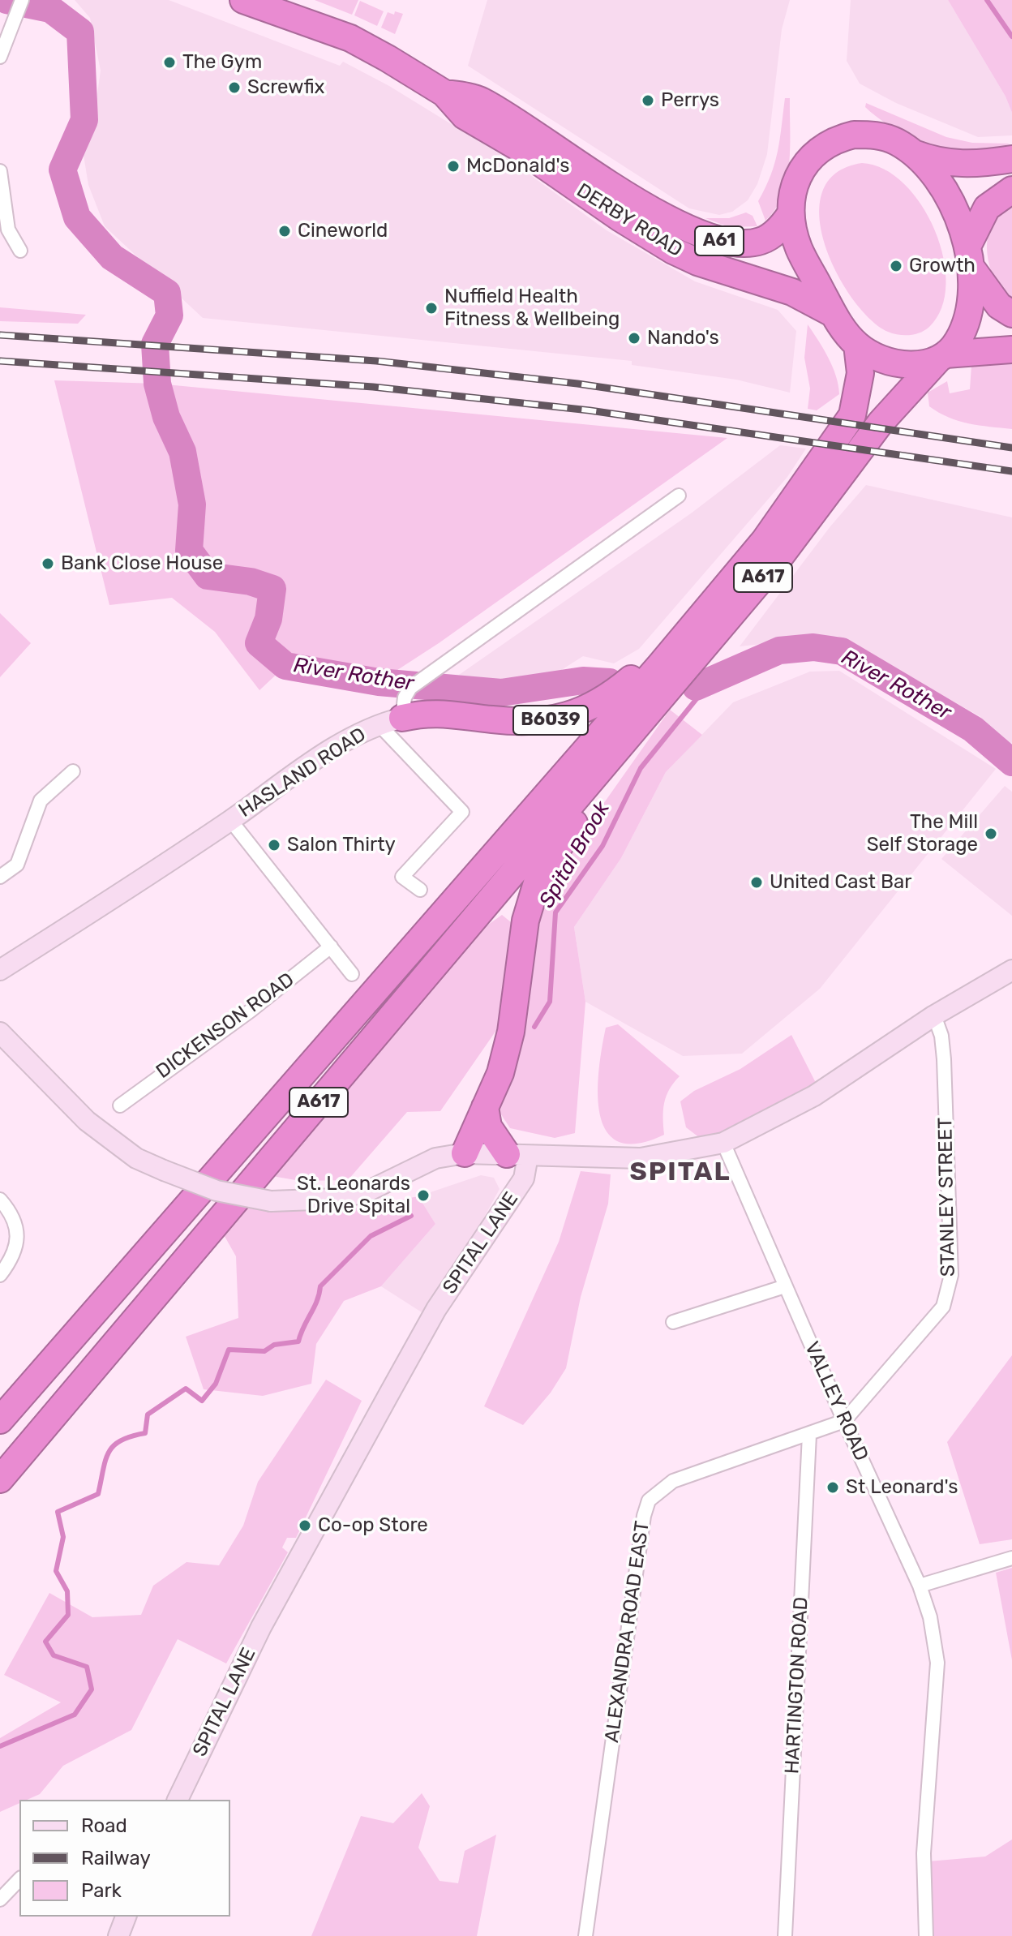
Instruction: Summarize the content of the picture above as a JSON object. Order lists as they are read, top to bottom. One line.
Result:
{"streets":{"highway":["DERBY ROAD","A61","A617","B6039"],"street":["HASLAND ROAD","DICKENSON ROAD","STANLEY STREET","SPITAL LANE","VALLEY ROAD","ALEXANDRA ROAD EAST","HARTINGTON ROAD"]},"crossings":[["DERBY ROAD","A617"],["A617","B6039"],["B6039","HASLAND ROAD"],["STANLEY STREET","VALLEY ROAD"],["STANLEY STREET","ALEXANDRA ROAD EAST"],["VALLEY ROAD","ALEXANDRA ROAD EAST"],["ALEXANDRA ROAD EAST","HARTINGTON ROAD"]],"districts":["SPITAL"],"water":["River Rother","Spital Brook"],"places":["The Gym","Screwfix","Perrys","McDonald's","Cineworld","Growth","Nuffield Health Fitness & Wellbeing","Nando's","Bank Close House","The Mill Self Storage","Salon Thirty","United Cast Bar","St. Leonards Drive Spital","St Leonard's","Co-op Store"],"legend":["Road","Railway","Park"]}
